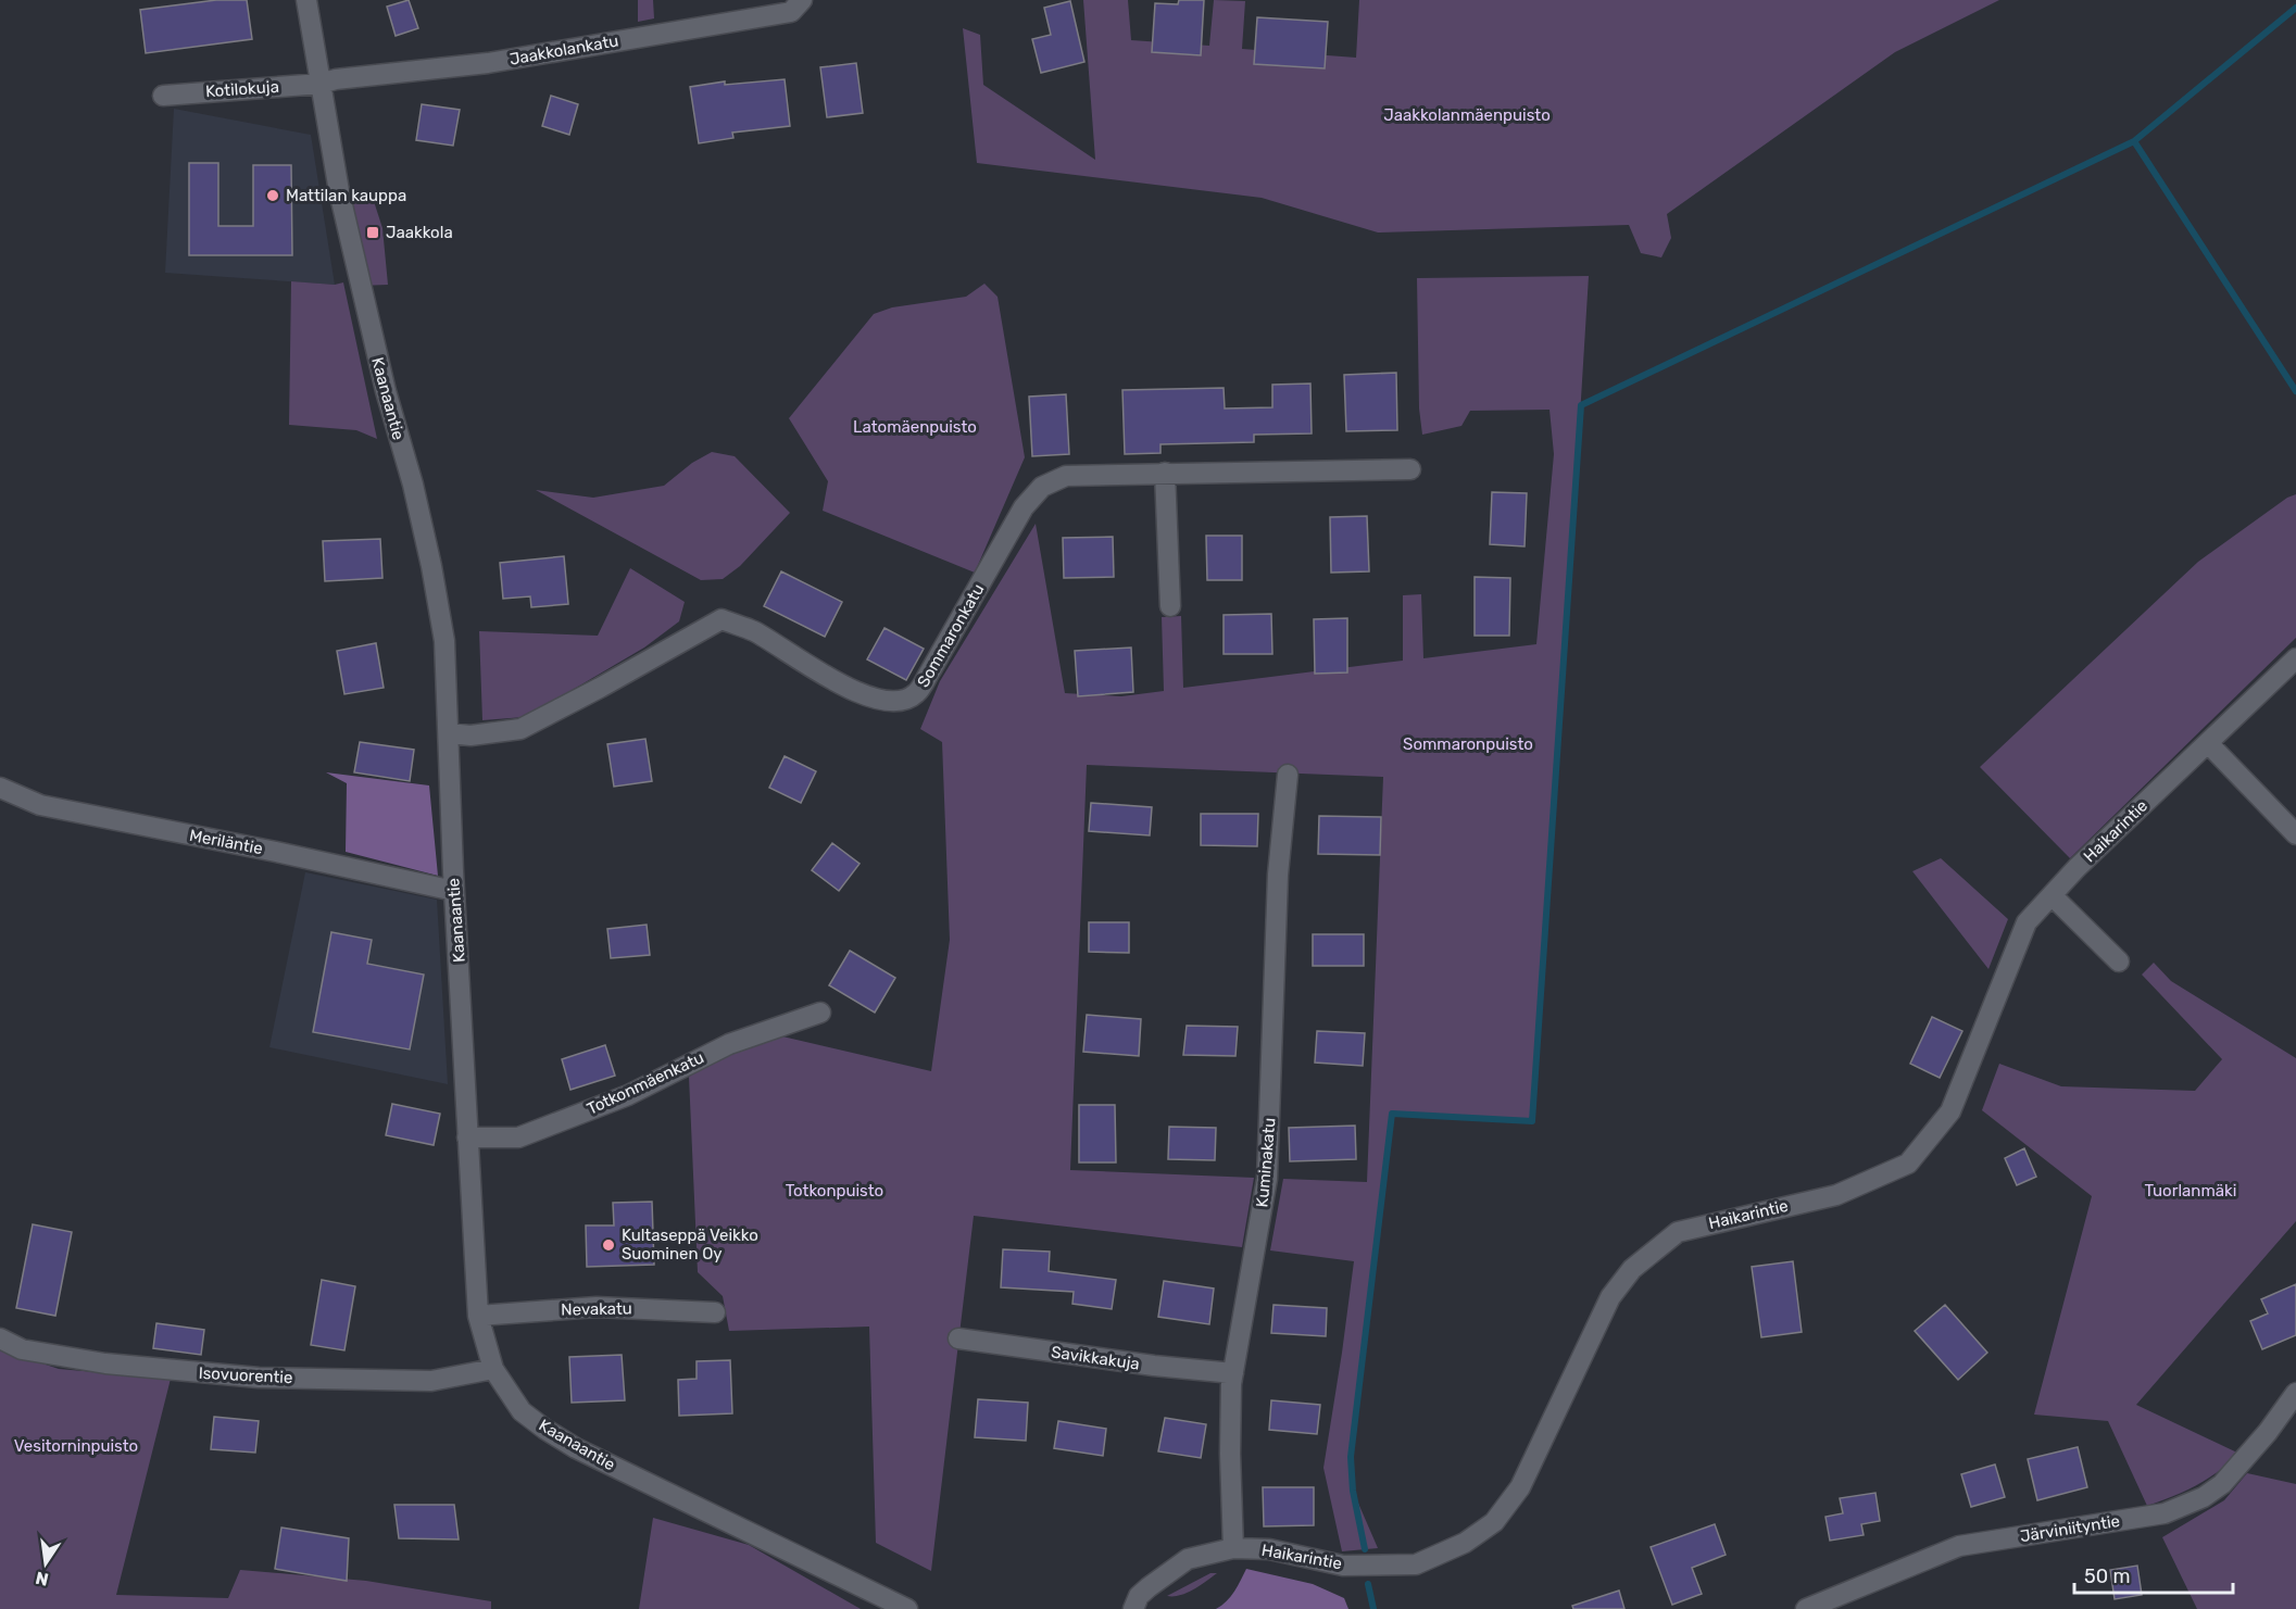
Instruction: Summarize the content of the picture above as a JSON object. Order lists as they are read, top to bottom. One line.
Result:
{"streets":{"street":["Jaakkolankatu","Kotilokuja","Kaanaantie","Sommaronkatu","Haikarintie","Meriläntie","Totkonmäenkatu","Kuminakatu","Nevakatu","Savikkakuja","Isovuorentie","Järviniityntie"]},"crossings":[["Jaakkolankatu","Kotilokuja"],["Jaakkolankatu","Kaanaantie"],["Kotilokuja","Kaanaantie"],["Kaanaantie","Sommaronkatu"],["Kaanaantie","Meriläntie"],["Kaanaantie","Totkonmäenkatu"],["Kaanaantie","Nevakatu"],["Kaanaantie","Isovuorentie"],["Haikarintie","Kuminakatu"],["Kuminakatu","Savikkakuja"]],"parks":["Jaakkolanmäenpuisto","Latomäenpuisto","Sommaronpuisto","Totkonpuisto","Tuorlanmäki","Vesitorninpuisto"],"places":{"other":["Mattilan kauppa","Kultaseppä Veikko Suominen Oy"],"transit":["Jaakkola"]},"scale_bar":"50 m","north":"bottom"}
